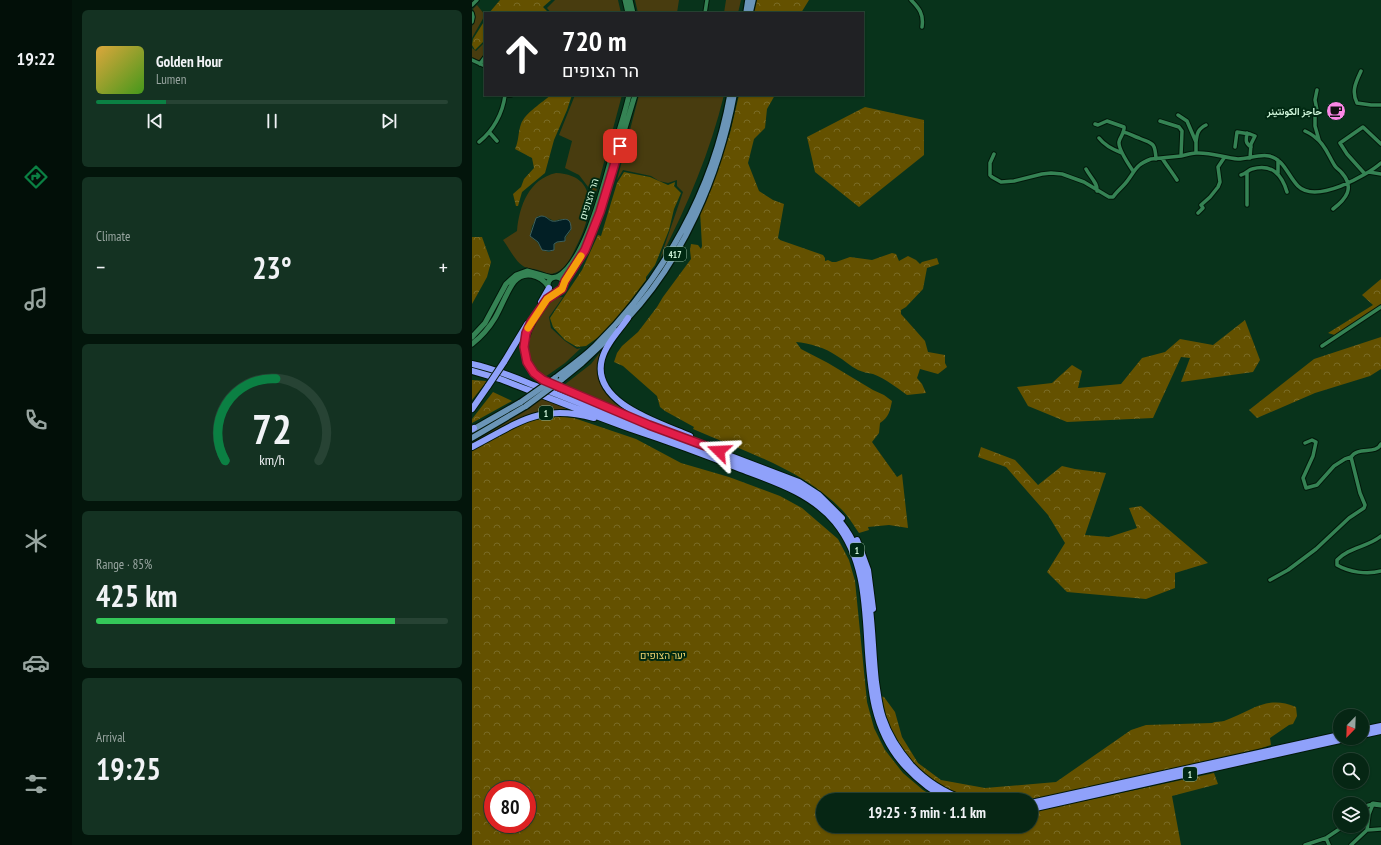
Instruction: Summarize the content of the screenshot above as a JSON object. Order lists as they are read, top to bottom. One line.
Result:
{"streets":{"highway":["1"],"main road":["הר הצופים","417"]},"parks":["יער הצופים"],"places":{"cafe":["حاجز الكونتينر"]},"north":"bottom left","page":{"tabs":"19:22","turn":["720 m","הר הצופים"],"song":["Golden Hour","Lumen"],"tile":["Climate",["Range · 85%","425 km"],["Arrival","19:25"]],"heat":["−","23°","+"],"limit":"80","trip":"19:25 · 3 min · 1.1 km","gauge":["72","km/h"]}}
